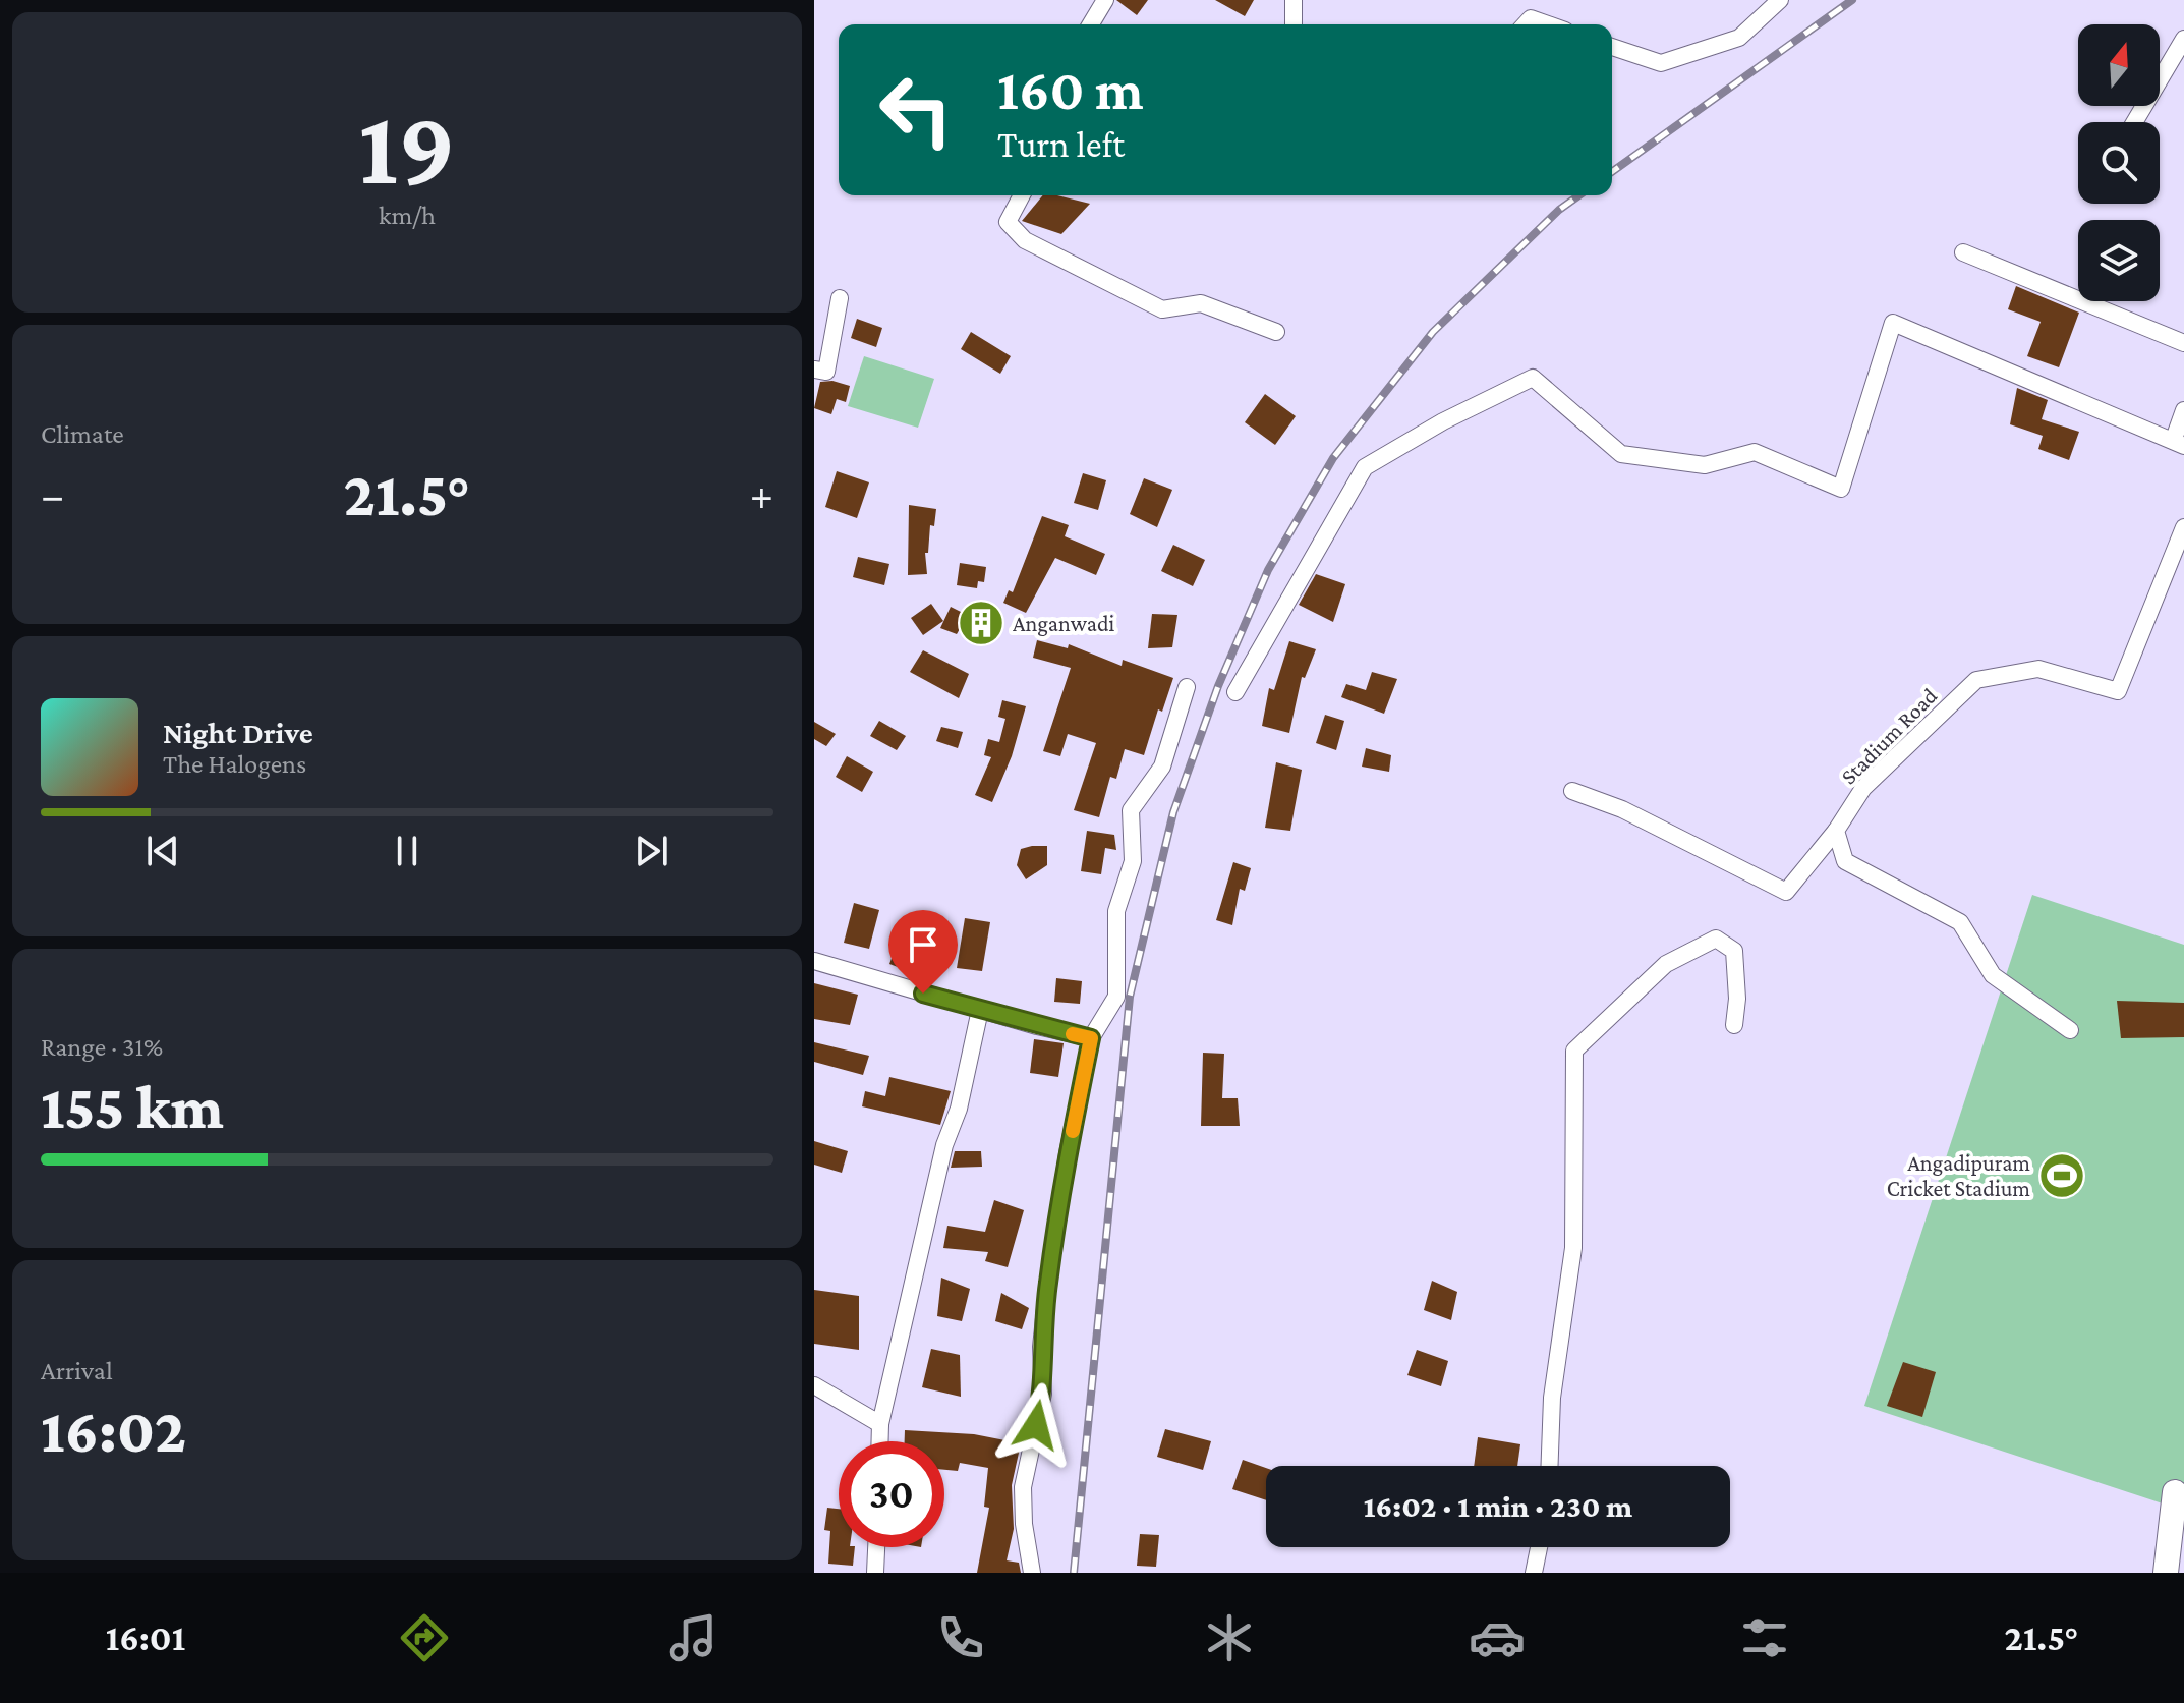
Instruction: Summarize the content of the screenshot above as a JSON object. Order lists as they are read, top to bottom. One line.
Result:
{"streets":{"street":["Stadium Road"]},"places":{"building":["Anganwadi"],"sports":["Angadipuram Cricket Stadium"]},"north":"top","page":{"tile":[["19","km/h"],"Climate",["Range · 31%","155 km"],["Arrival","16:02"]],"turn":["160 m","Turn left"],"heat":["−","21.5°","+"],"song":["Night Drive","The Halogens"],"limit":"30","trip":"16:02 · 1 min · 230 m","tabs":["16:01","21.5°"]}}
